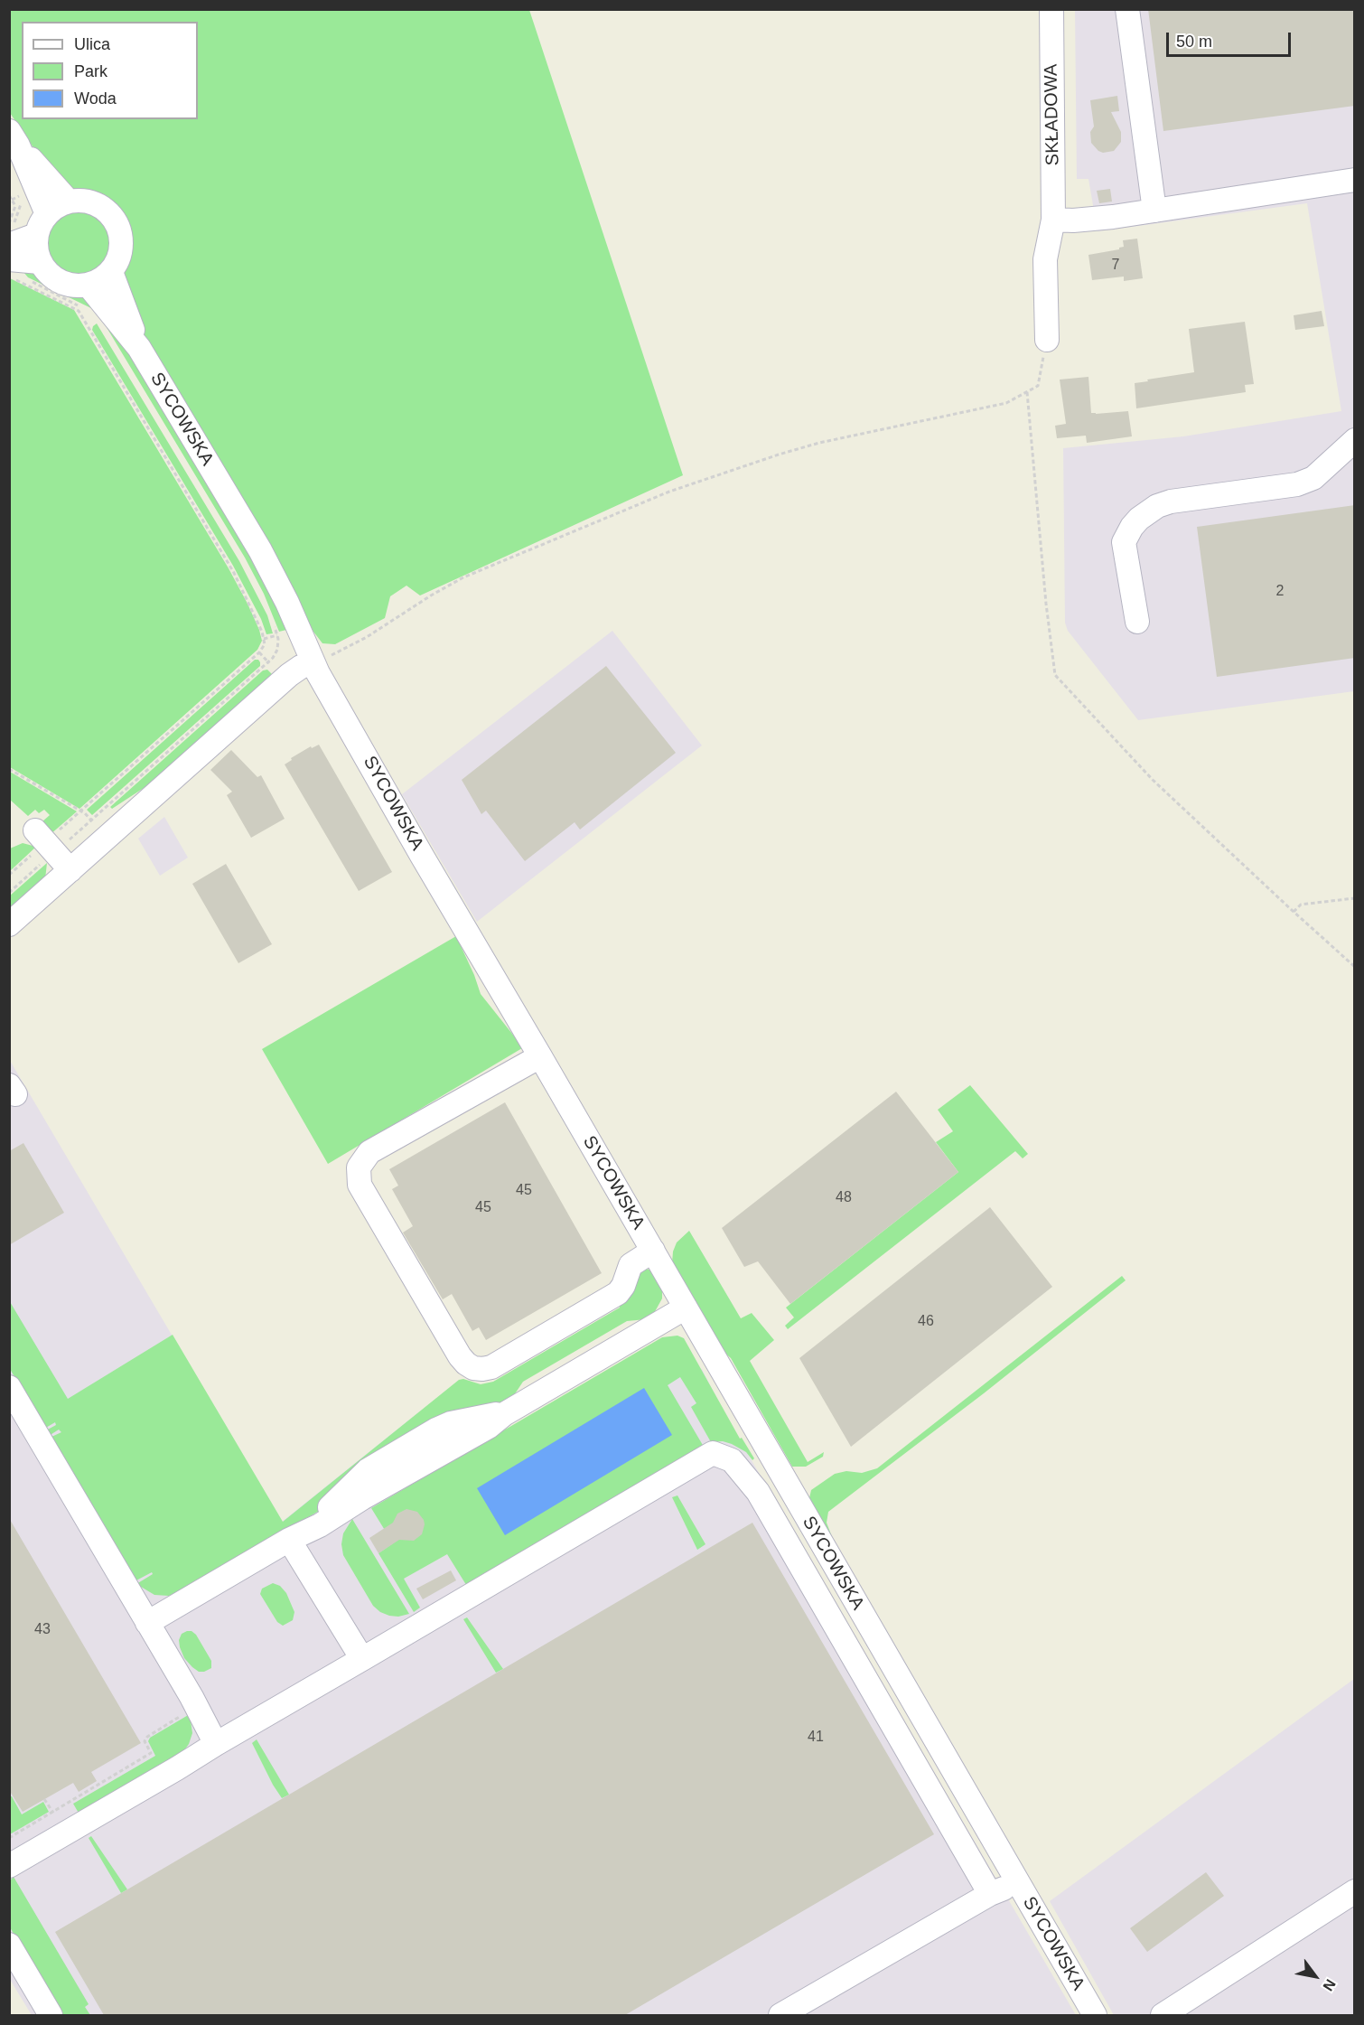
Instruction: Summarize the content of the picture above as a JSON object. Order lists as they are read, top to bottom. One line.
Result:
{"streets":{"street":["SKŁADOWA","SYCOWSKA"]},"house_numbers":["7","2","45","48","45","46","43","41"],"legend":["Ulica","Park","Woda"],"scale_bar":"50 m","north":"bottom right"}
